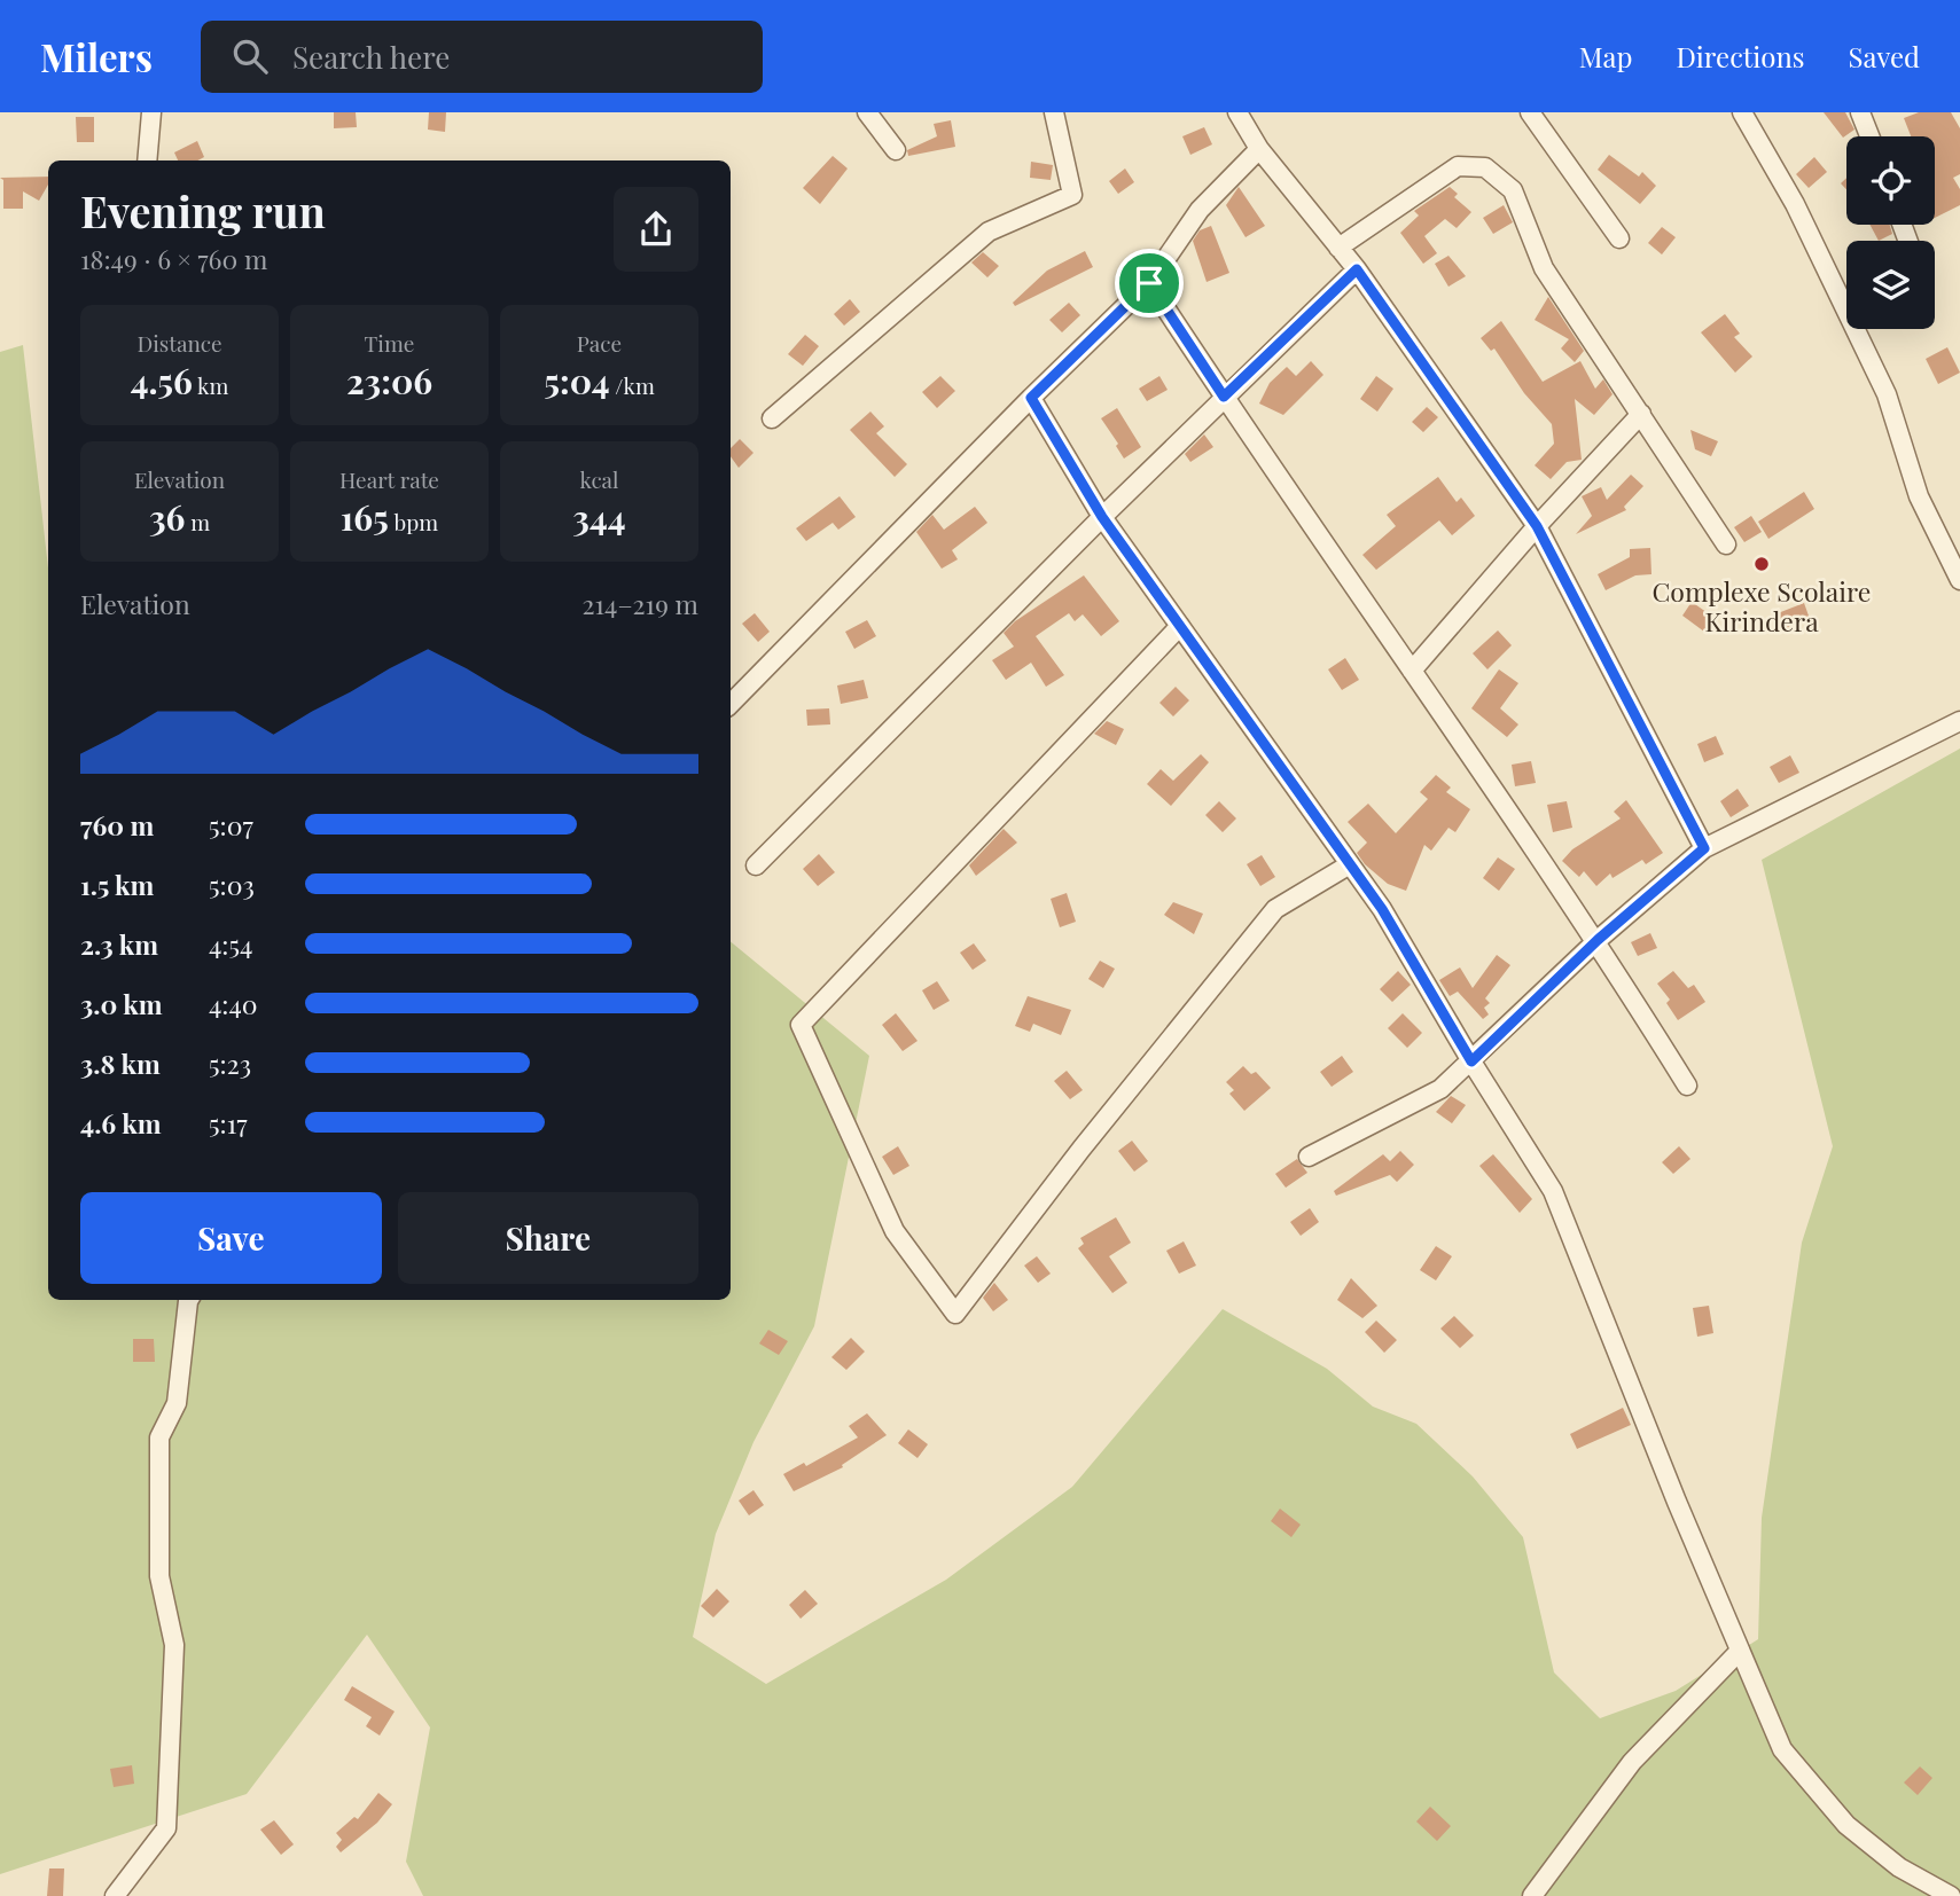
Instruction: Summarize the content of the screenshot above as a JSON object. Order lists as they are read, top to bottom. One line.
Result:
{"places":["Complexe Scolaire Kirindera"],"page":{"header":"Milers","search":"Search here","nav":["Map","Directions","Saved"],"heading":["Evening run","18:49 · 6 × 760 m"],"stats":[["Distance","4.56 km"],["Time","23:06"],["Pace","5:04 /km"],["Elevation","36 m"],["Heart rate","165 bpm"],["kcal","344"]],"chart":["Elevation","214–219 m"],"list":[{"name":"760 m","note":"5:07"},{"name":"1.5 km","note":"5:03"},{"name":"2.3 km","note":"4:54"},{"name":"3.0 km","note":"4:40"},{"name":"3.8 km","note":"5:23"},{"name":"4.6 km","note":"5:17"}],"buttons":["Save","Share"]}}
